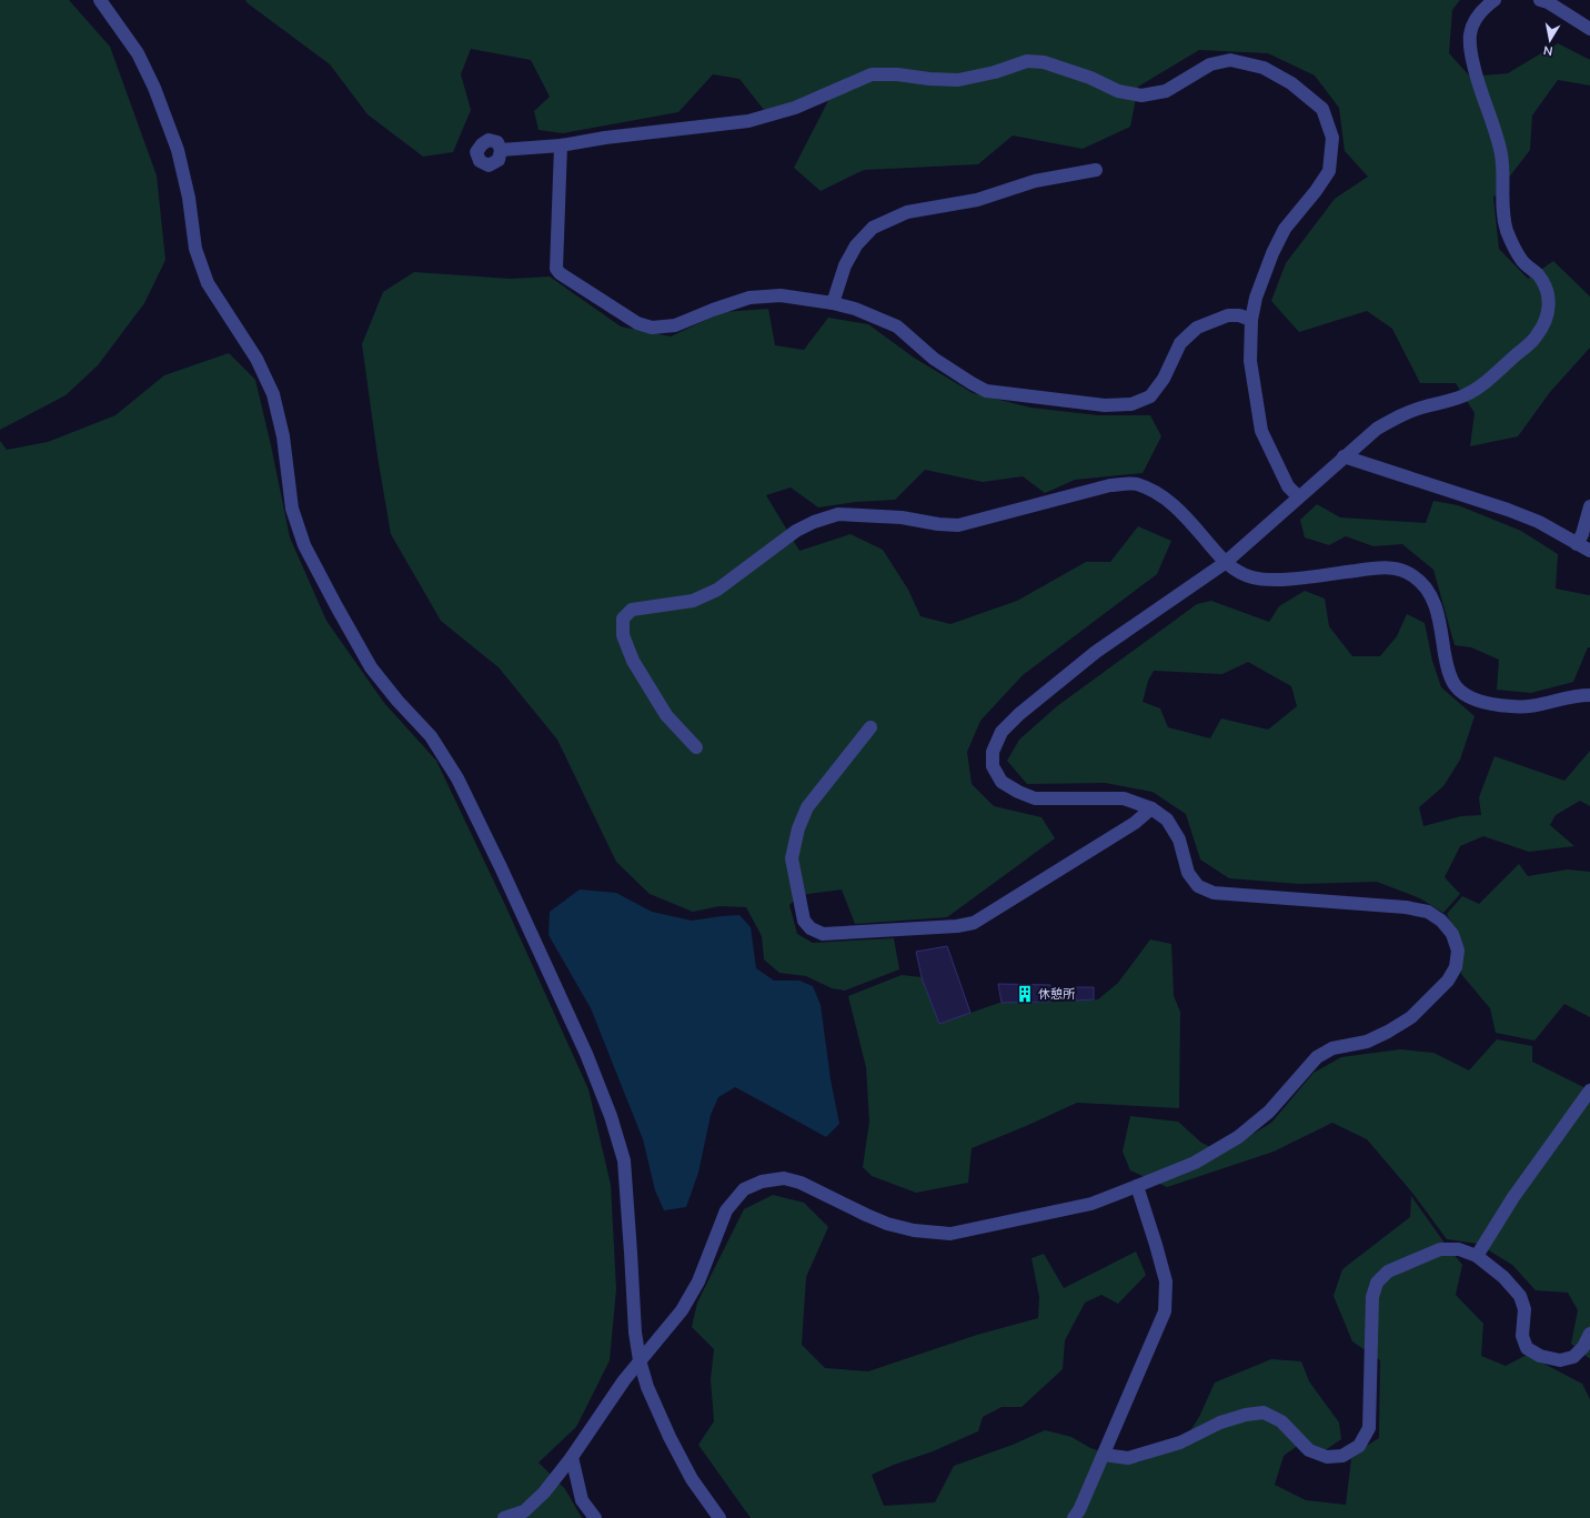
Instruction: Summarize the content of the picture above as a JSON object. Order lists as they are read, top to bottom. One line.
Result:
{"places":{"building":["休憩所"]},"north":"bottom"}
